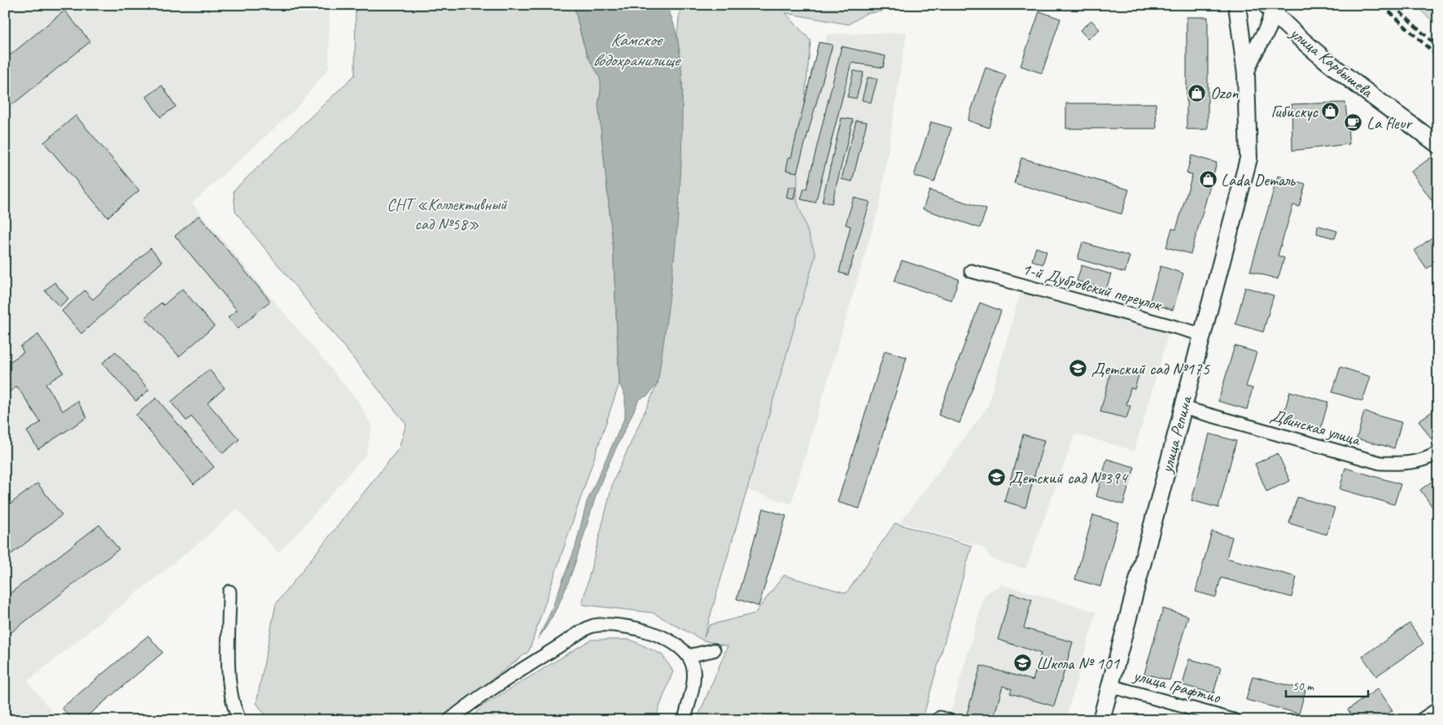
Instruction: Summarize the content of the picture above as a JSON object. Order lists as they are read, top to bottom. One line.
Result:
{"streets":{"main road":["улица Карбышева","улица Репина"],"street":["1-й Дубровский переулок","Двинская улица","улица Графтио"]},"crossings":[["1-й Дубровский переулок","улица Репина"],["Двинская улица","улица Репина"],["улица Репина","улица Графтио"]],"water":["Камское водохранилище"],"parks":["СНТ «Коллективный сад №58»"],"places":{"shop":["Ozon","Гибискус","Lada Dеталь"],"cafe":["La fleur"],"school or university":["Детский сад №175","Детский сад №394","Школа № 101"]},"scale_bar":"50 m"}
